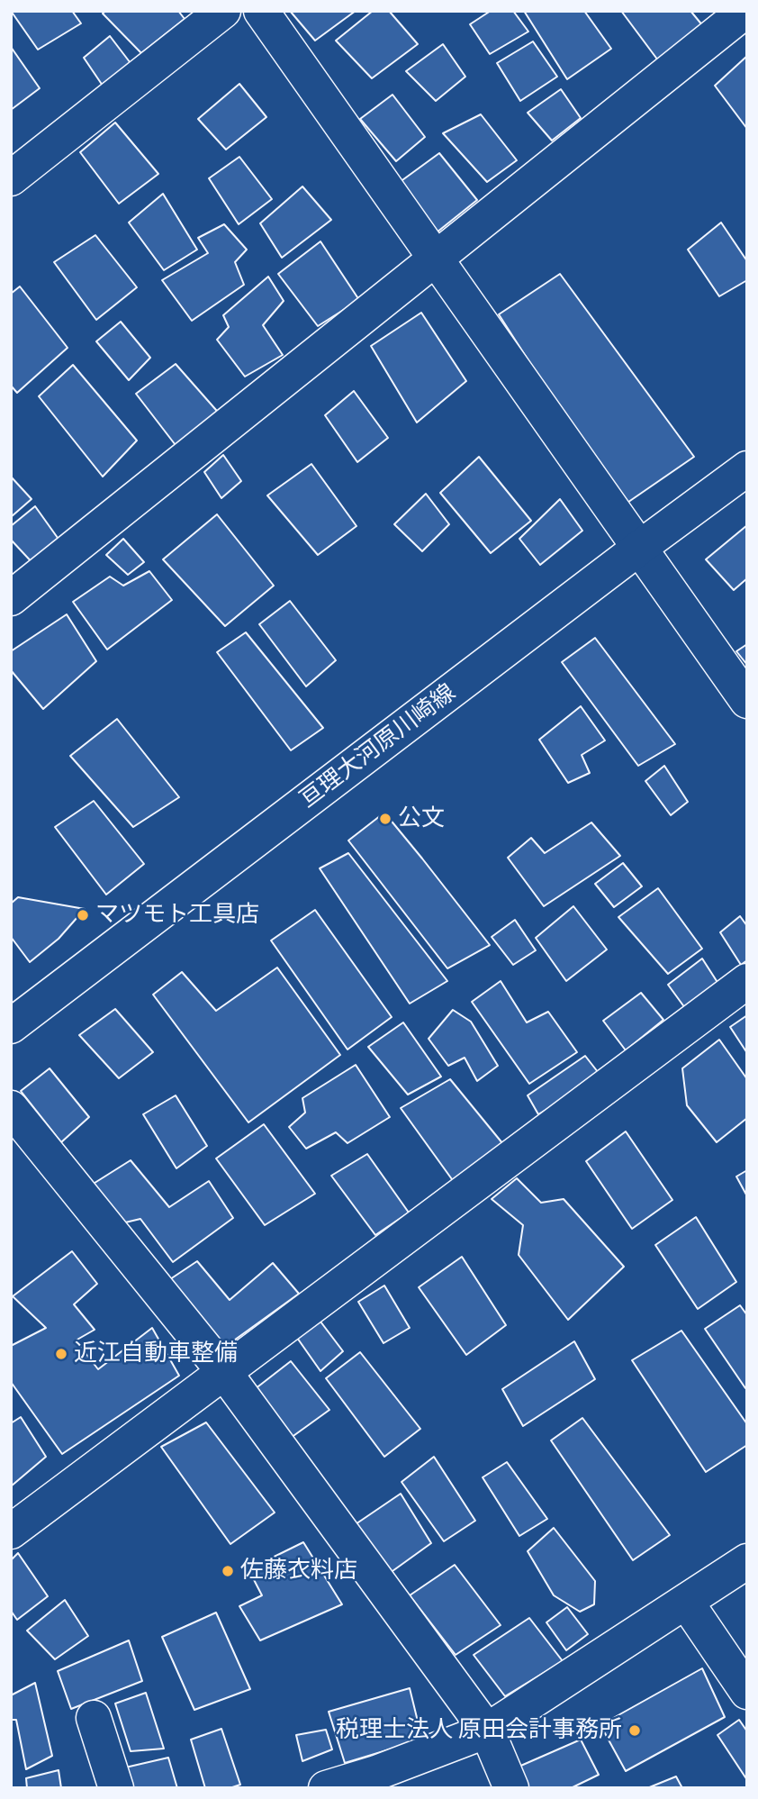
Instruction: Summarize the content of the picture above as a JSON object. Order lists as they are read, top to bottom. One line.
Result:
{"streets":{"street":["亘理大河原川崎線"]},"places":["公文","マツモト工具店","近江自動車整備","佐藤衣料店","税理士法人 原田会計事務所"]}
